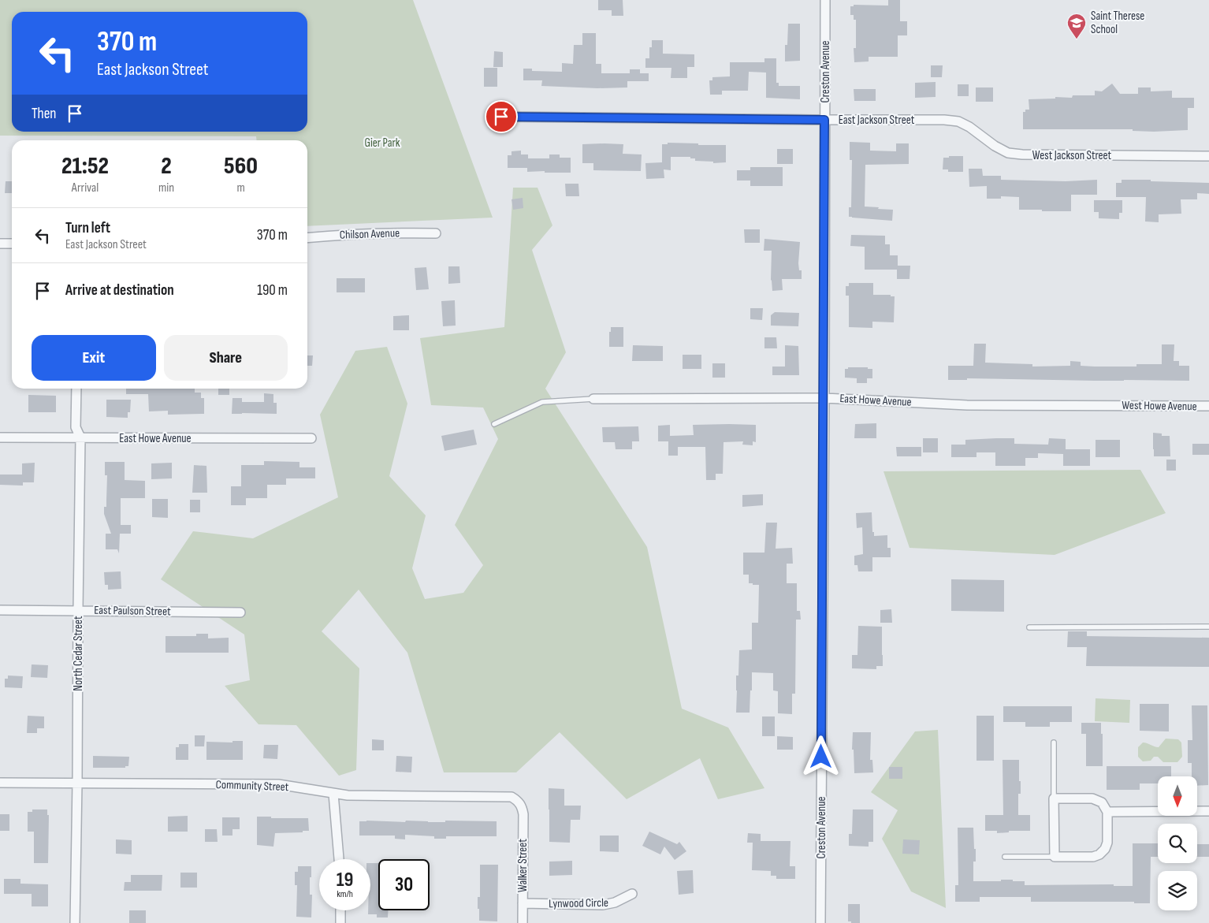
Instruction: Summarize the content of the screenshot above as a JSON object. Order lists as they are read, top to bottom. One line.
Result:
{"streets":{"street":["Creston Avenue","East Jackson Street","West Jackson Street","Chilson Avenue","East Howe Avenue","West Howe Avenue","East Paulson Street","North Cedar Street","Community Street","Walker Street","Lynwood Circle"]},"crossings":[["Creston Avenue","East Jackson Street"],["Creston Avenue","East Howe Avenue"],["East Jackson Street","West Jackson Street"],["East Howe Avenue","West Howe Avenue"],["East Howe Avenue","North Cedar Street"],["East Paulson Street","North Cedar Street"],["North Cedar Street","Community Street"],["Community Street","Walker Street"],["Walker Street","Lynwood Circle"]],"parks":["Gier Park"],"places":{"school or university":["Saint Therese School"]},"north":"bottom","page":{"turn":["370 m","East Jackson Street"],"then":"Then","eta":["21:52","Arrival","2","min","560","m"],"list":[{"name":"Turn left","note":"East Jackson Street","value":"370 m"},{"name":"Arrive at destination","value":"190 m"}],"buttons":["Exit","Share"],"speed":"19 km/h","limit":"30"}}
